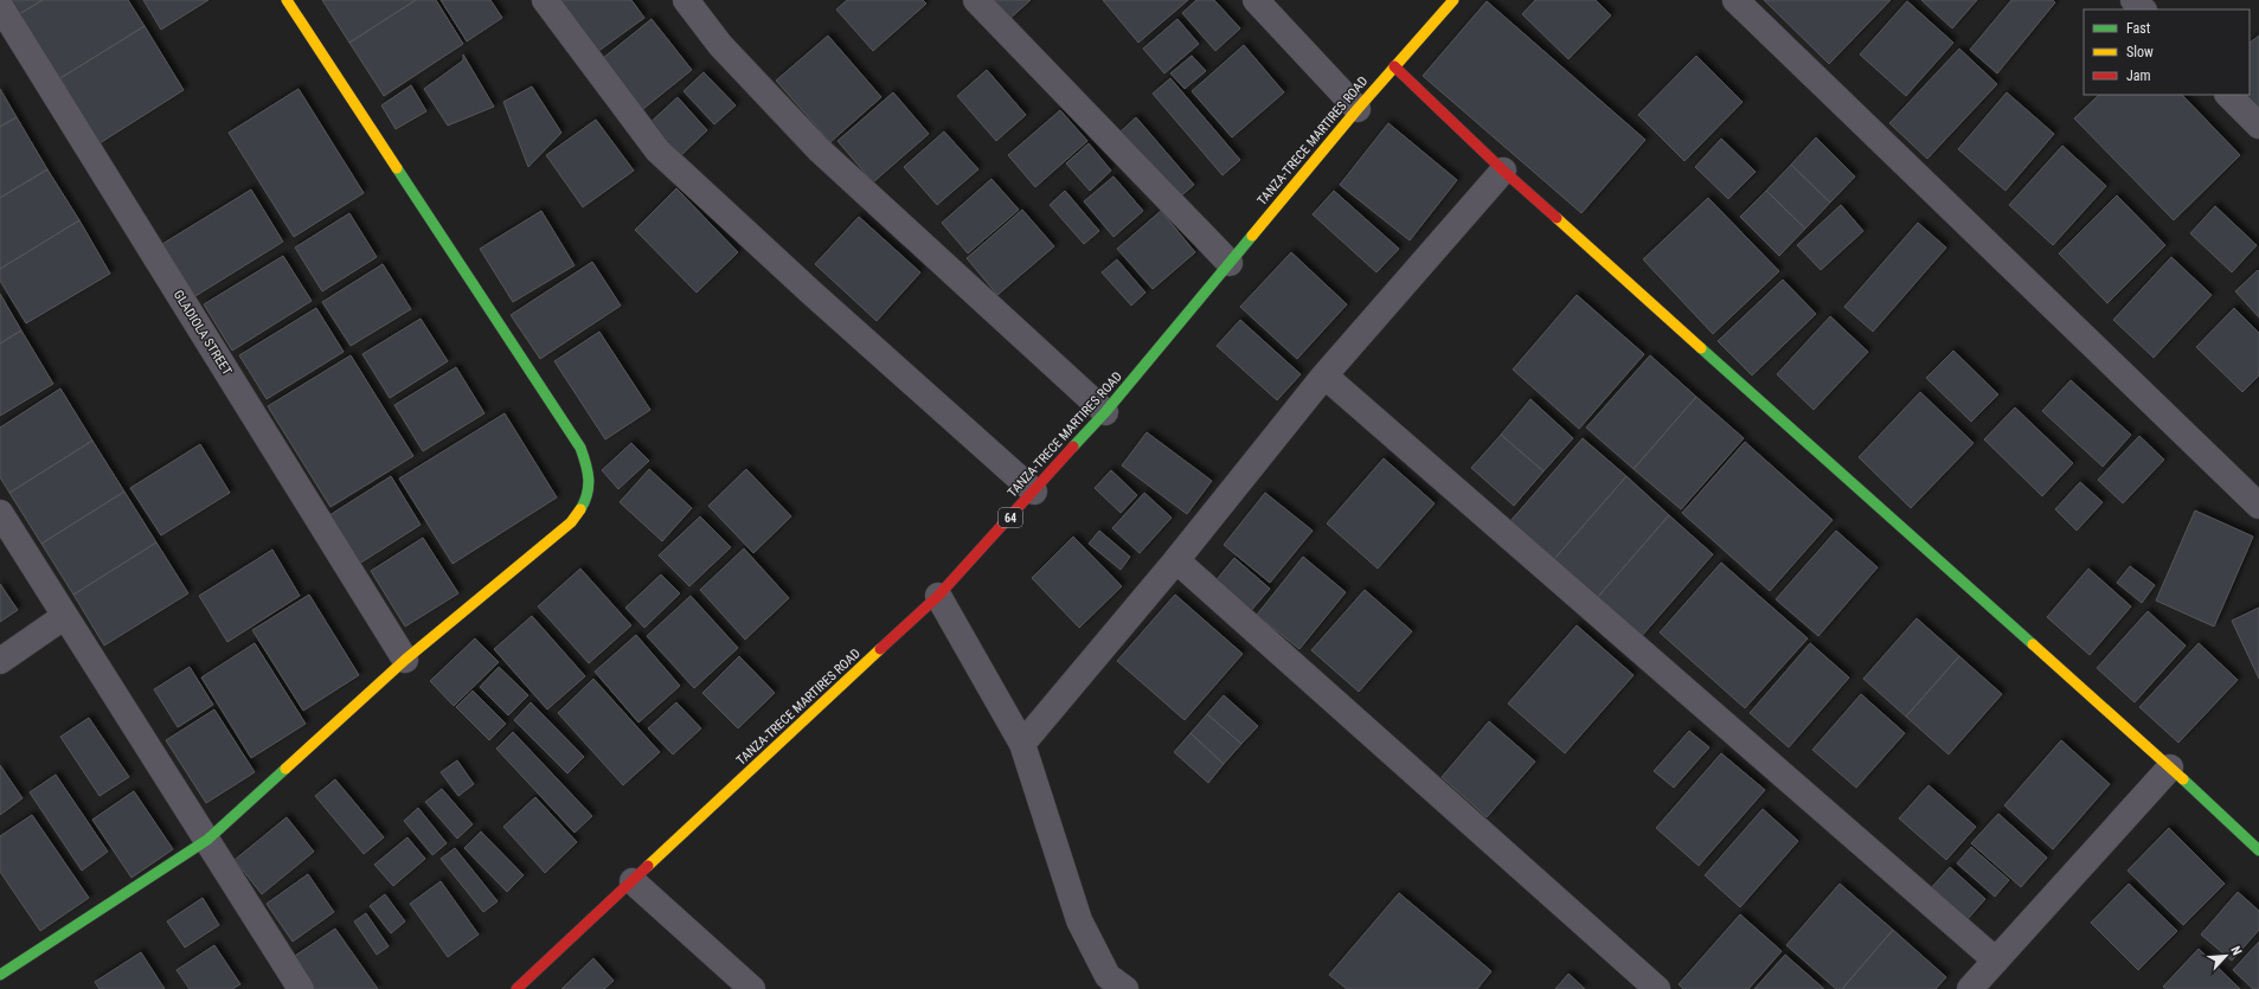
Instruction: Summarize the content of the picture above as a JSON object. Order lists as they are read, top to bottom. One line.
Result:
{"streets":{"street":["TANZA-TRECE MARTIRES ROAD","GLADIOLA STREET","64"]},"legend":["Fast","Slow","Jam"],"north":"top right"}
